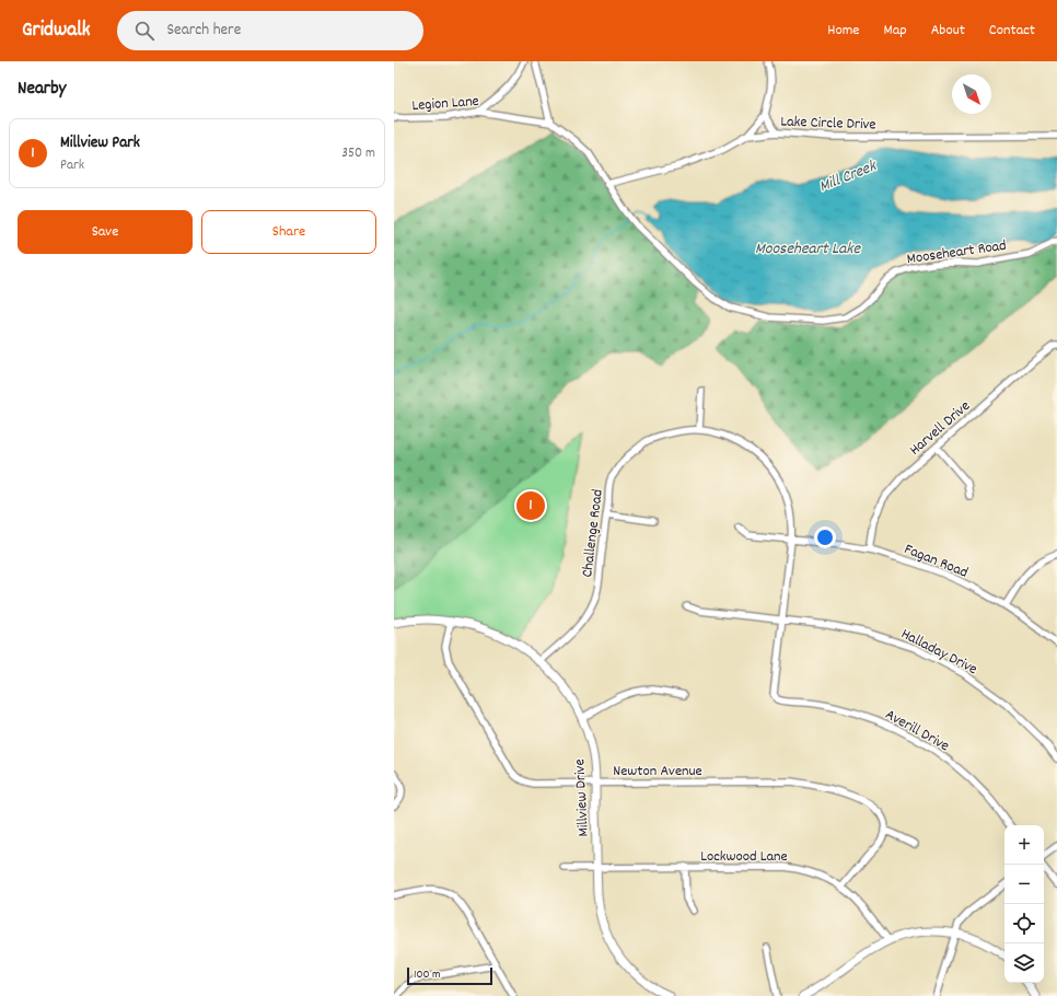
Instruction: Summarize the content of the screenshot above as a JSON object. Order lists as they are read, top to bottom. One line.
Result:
{"streets":{"street":["Legion Lane","Lake Circle Drive","Mooseheart Road","Harvell Drive","Challenge Road","Fagan Road","Halladay Drive","Averill Drive","Newton Avenue","Millview Drive","Lockwood Lane"]},"crossings":[["Legion Lane","Mooseheart Road"],["Lake Circle Drive","Mooseheart Road"],["Harvell Drive","Fagan Road"],["Challenge Road","Fagan Road"],["Challenge Road","Halladay Drive"],["Challenge Road","Averill Drive"],["Challenge Road","Millview Drive"],["Newton Avenue","Millview Drive"],["Millview Drive","Lockwood Lane"]],"water":["Mill Creek","Mooseheart Lake"],"scale_bar":"100 m","north":"bottom right","page":{"header":"Gridwalk","search":"Search here","nav":["Home","Map","About","Contact"],"heading":"Nearby","list":[{"mark":"1","name":"Millview Park","note":"Park","value":"350 m"}],"buttons":["Save","Share"],"pins":"1","map_buttons":["+","−"],"scale":"100 m"}}
